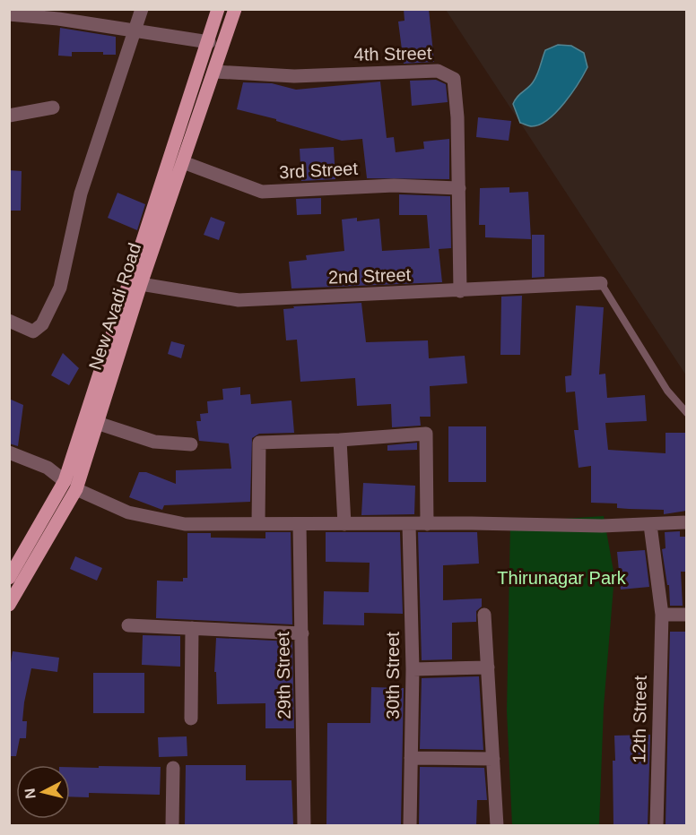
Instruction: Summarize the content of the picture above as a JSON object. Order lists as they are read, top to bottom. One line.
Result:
{"streets":{"main road":["New Avadi Road"],"street":["4th Street","3rd Street","2nd Street","29th Street","30th Street","12th Street"]},"crossings":[["4th Street","3rd Street"],["4th Street","2nd Street"],["4th Street","New Avadi Road"],["3rd Street","New Avadi Road"],["2nd Street","New Avadi Road"]],"parks":["Thirunagar Park"],"north":"left"}
